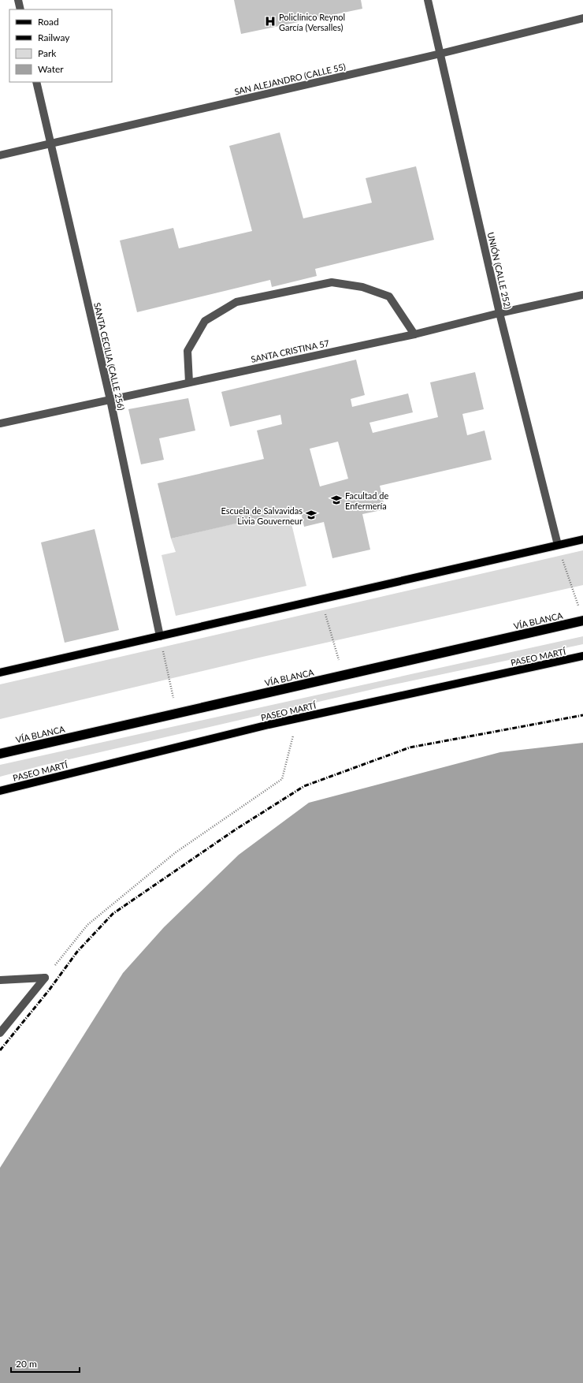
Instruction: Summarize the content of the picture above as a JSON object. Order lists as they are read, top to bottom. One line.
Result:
{"streets":{"highway":["VÍA BLANCA"],"main road":["PASEO MARTÍ"],"street":["SAN ALEJANDRO (CALLE 55)","UNIÓN (CALLE 252)","SANTA CRISTINA 57","SANTA CECILIA (CALLE 256)"]},"crossings":[["SAN ALEJANDRO (CALLE 55)","UNIÓN (CALLE 252)"],["SAN ALEJANDRO (CALLE 55)","SANTA CECILIA (CALLE 256)"],["UNIÓN (CALLE 252)","SANTA CRISTINA 57"],["SANTA CRISTINA 57","SANTA CECILIA (CALLE 256)"]],"places":{"hospital":["Policlínico Reynol García (Versalles)"],"school or university":["Facultad de Enfermería","Escuela de Salvavidas Livia Gouverneur"]},"legend":["Road","Railway","Park","Water"],"scale_bar":"20 m"}
